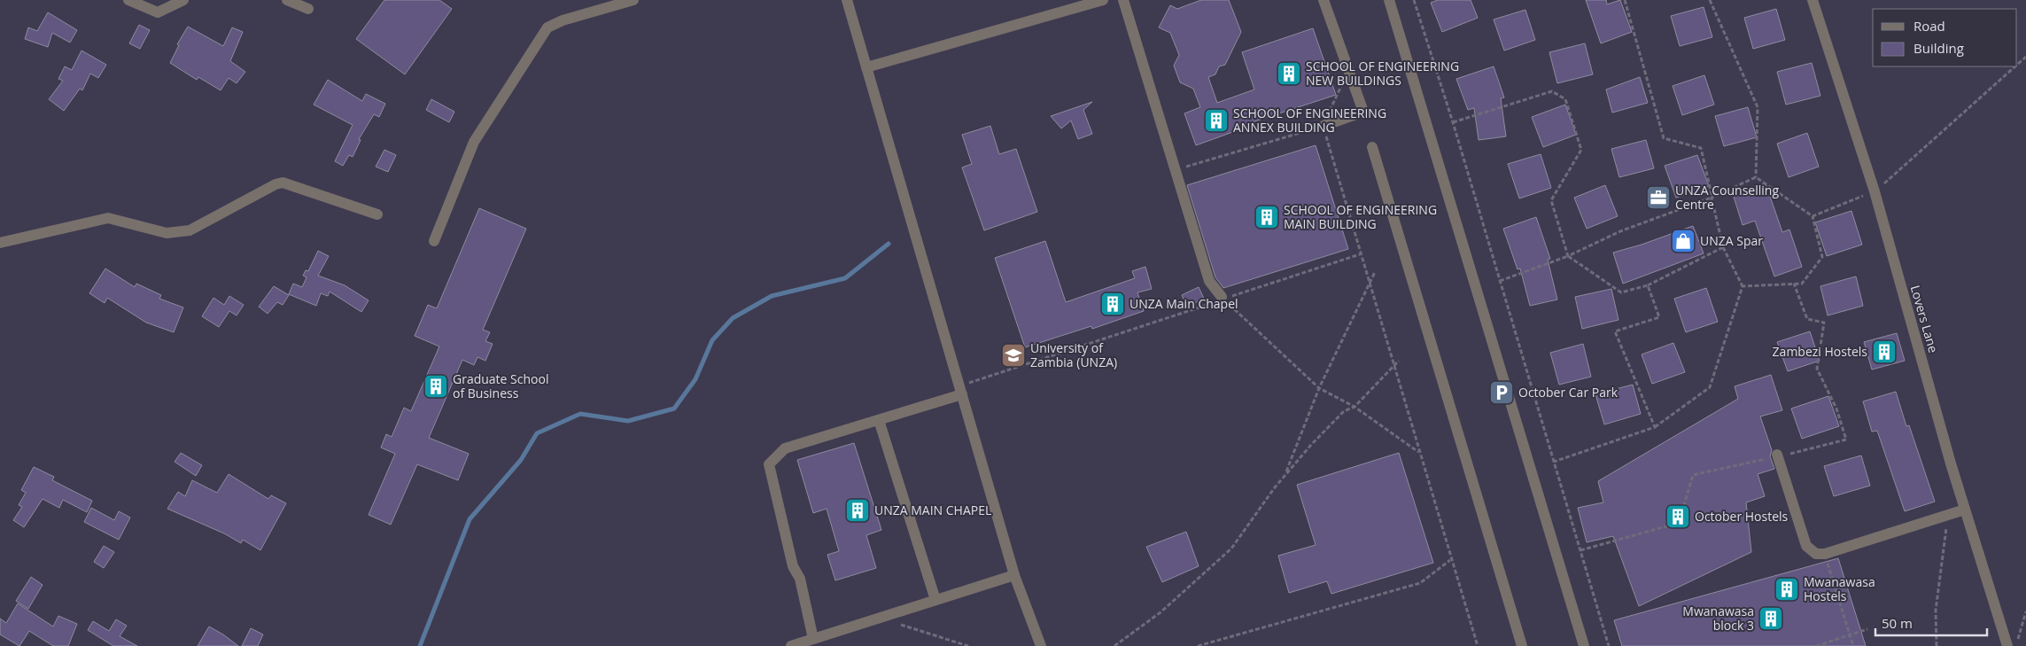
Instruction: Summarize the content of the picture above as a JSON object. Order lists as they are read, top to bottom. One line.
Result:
{"streets":{"street":["Lovers Lane"]},"places":{"building":["SCHOOL OF ENGINEERING NEW BUILDINGS","SCHOOL OF ENGINEERING ANNEX BUILDING","SCHOOL OF ENGINEERING MAIN BUILDING","UNZA Main Chapel","Zambezi Hostels","Graduate School of Business","UNZA MAIN CHAPEL","October Hostels","Mwanawasa Hostels","Mwanawasa block 3"],"office":["UNZA Counselling Centre"],"shop":["UNZA Spar"],"school or university":["University of Zambia (UNZA)"],"parking":["October Car Park"]},"legend":["Road","Building"],"scale_bar":"50 m"}
